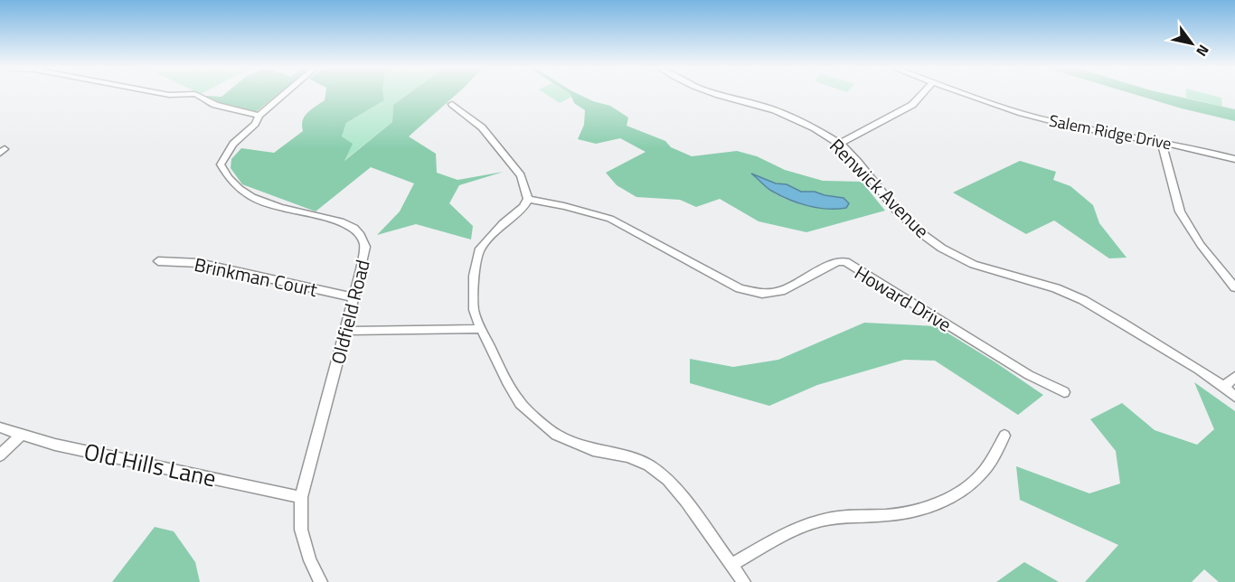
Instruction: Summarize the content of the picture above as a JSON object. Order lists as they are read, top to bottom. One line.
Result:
{"streets":{"street":["Salem Ridge Drive","Renwick Avenue","Brinkman Court","Howard Drive","Oldfield Road","Old Hills Lane"]},"crossings":[["Brinkman Court","Oldfield Road"],["Oldfield Road","Old Hills Lane"]],"north":"bottom right"}
